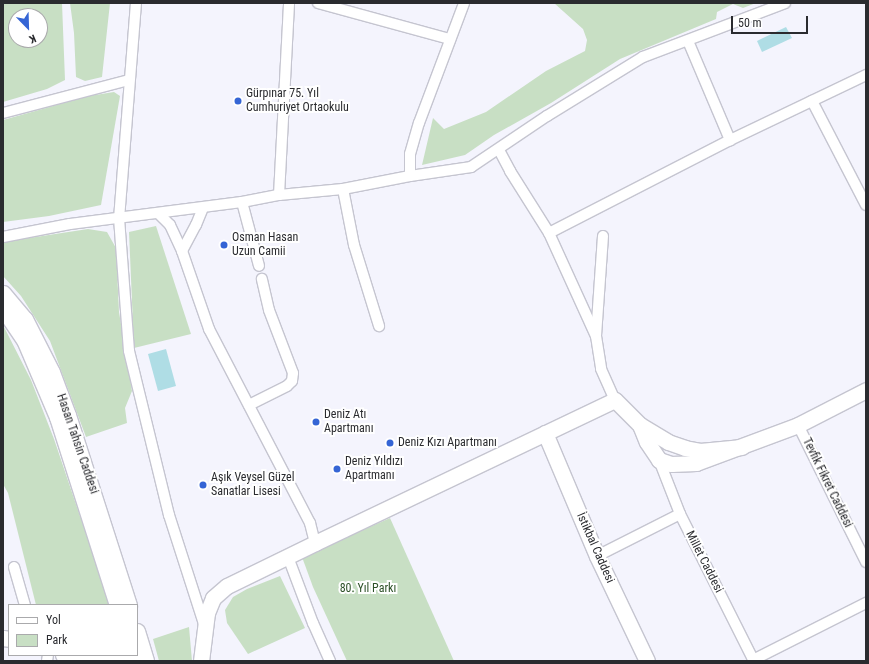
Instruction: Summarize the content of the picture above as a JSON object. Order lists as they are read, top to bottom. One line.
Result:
{"streets":{"street":["Hasan Tahsin Caddesi","Tevfik Fikret Caddesi","İstikbal Caddesi","Millet Caddesi"]},"parks":["80. Yıl Parkı"],"places":["Gürpınar 75. Yıl Cumhuriyet Ortaokulu","Osman Hasan Uzun Camii","Deniz Atı Apartmanı","Deniz Kızı Apartmanı","Deniz Yıldızı Apartmanı","Aşık Veysel Güzel Sanatlar Lisesi"],"legend":["Yol","Park"],"scale_bar":"50 m","north":"bottom right"}
